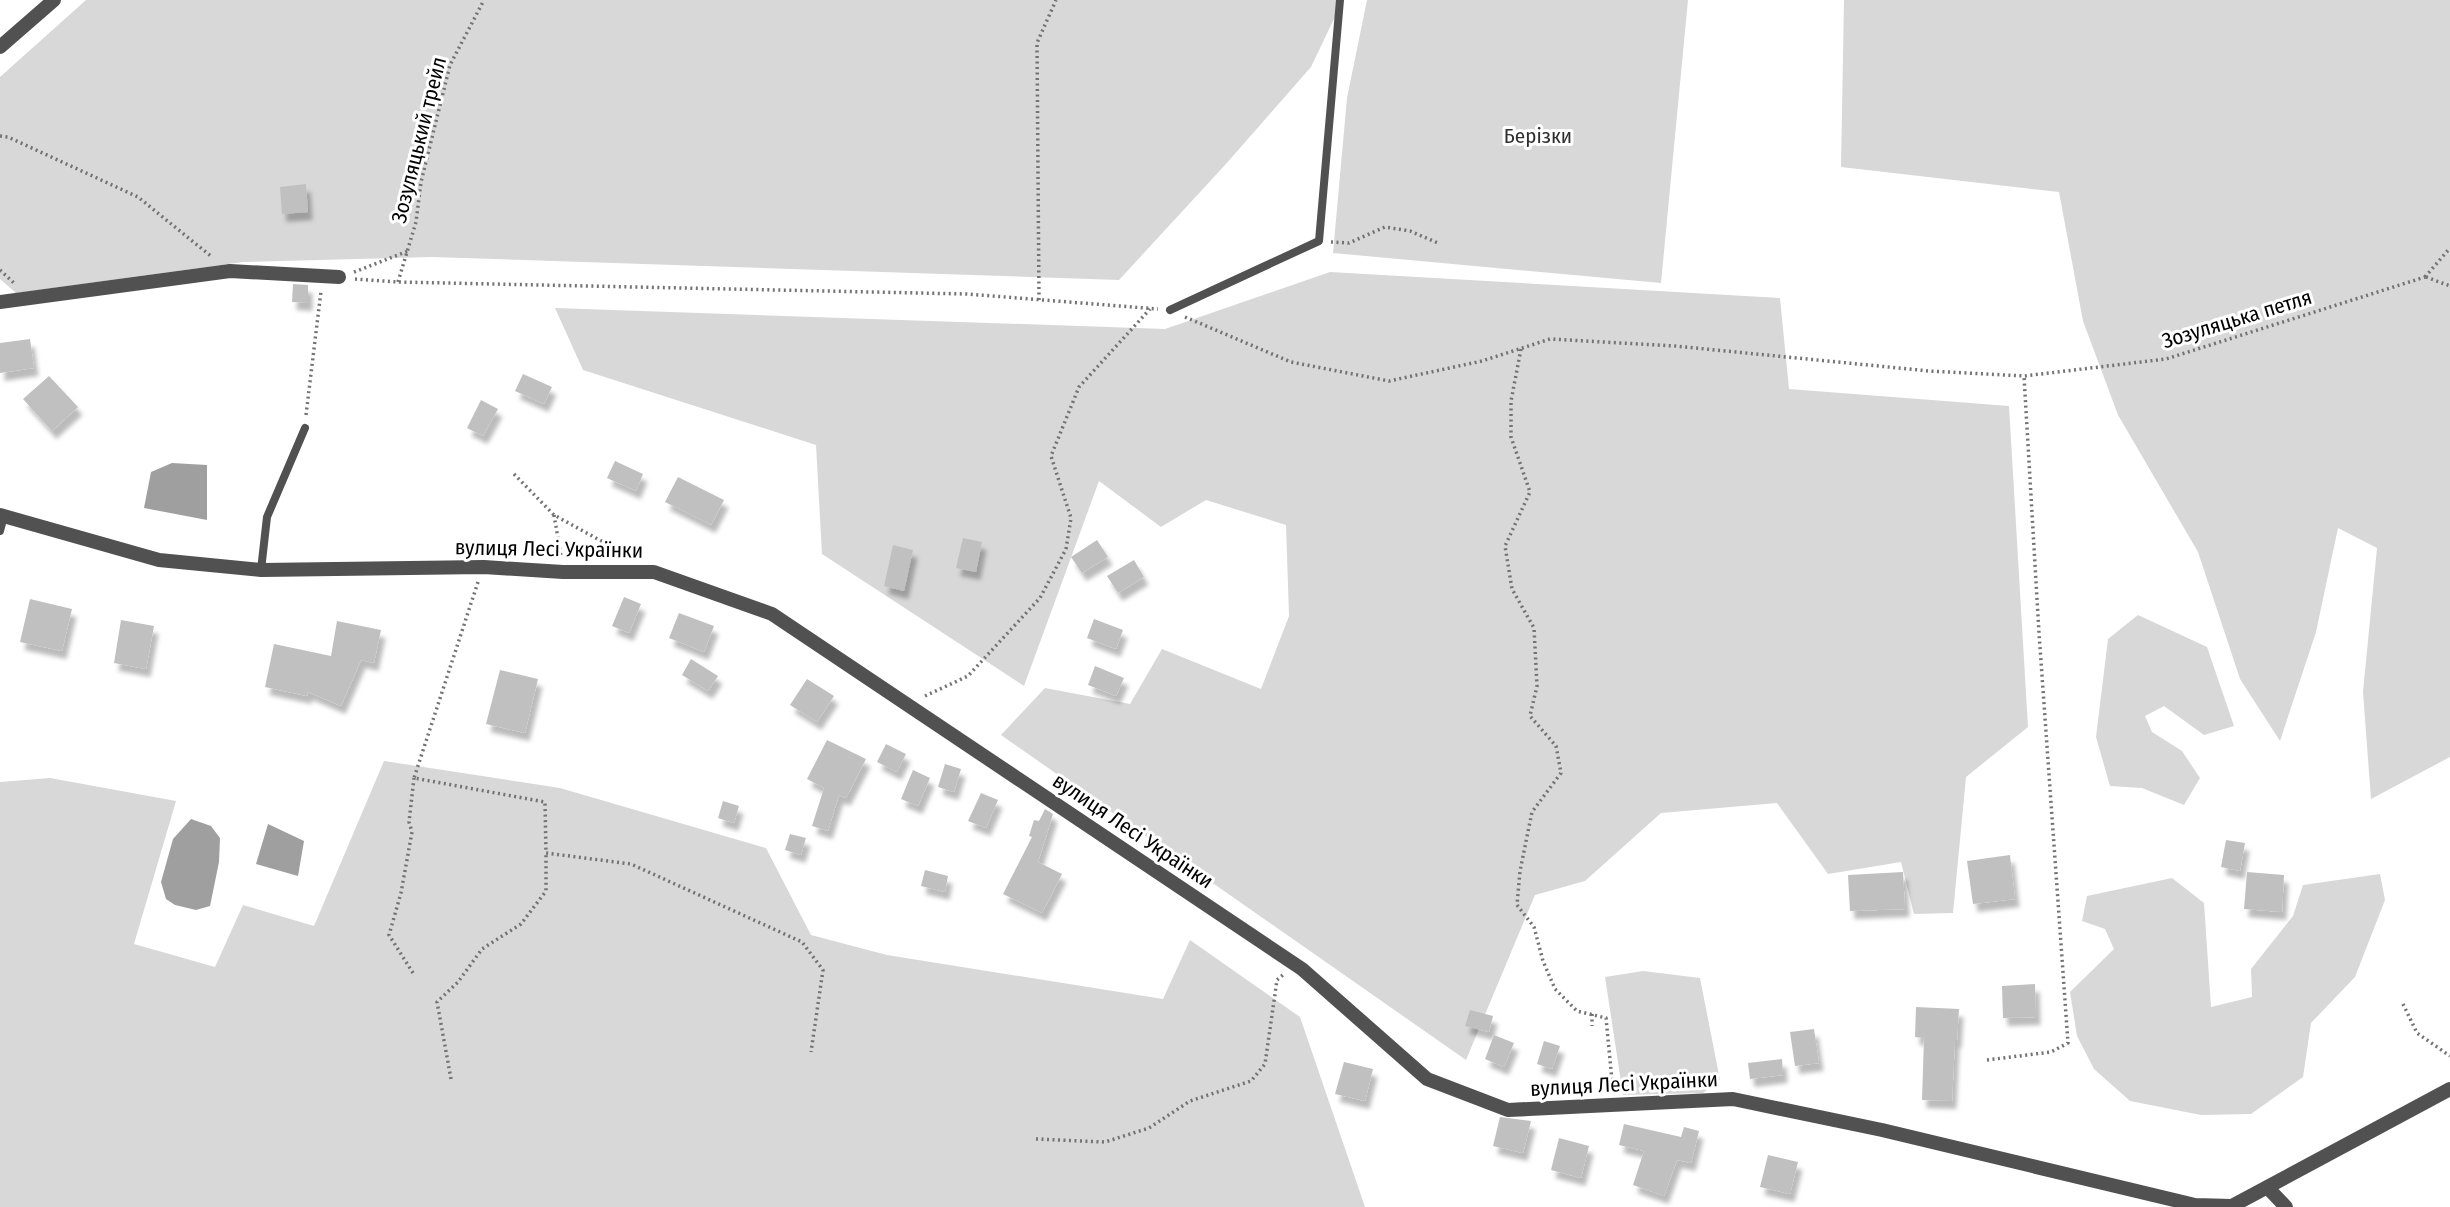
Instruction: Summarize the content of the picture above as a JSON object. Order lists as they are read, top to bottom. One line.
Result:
{"streets":{"street":["вулиця Лесі Українки"],"path":["Зозуляцький трейл","Зозуляцька петля"]},"parks":["Берізки"]}
